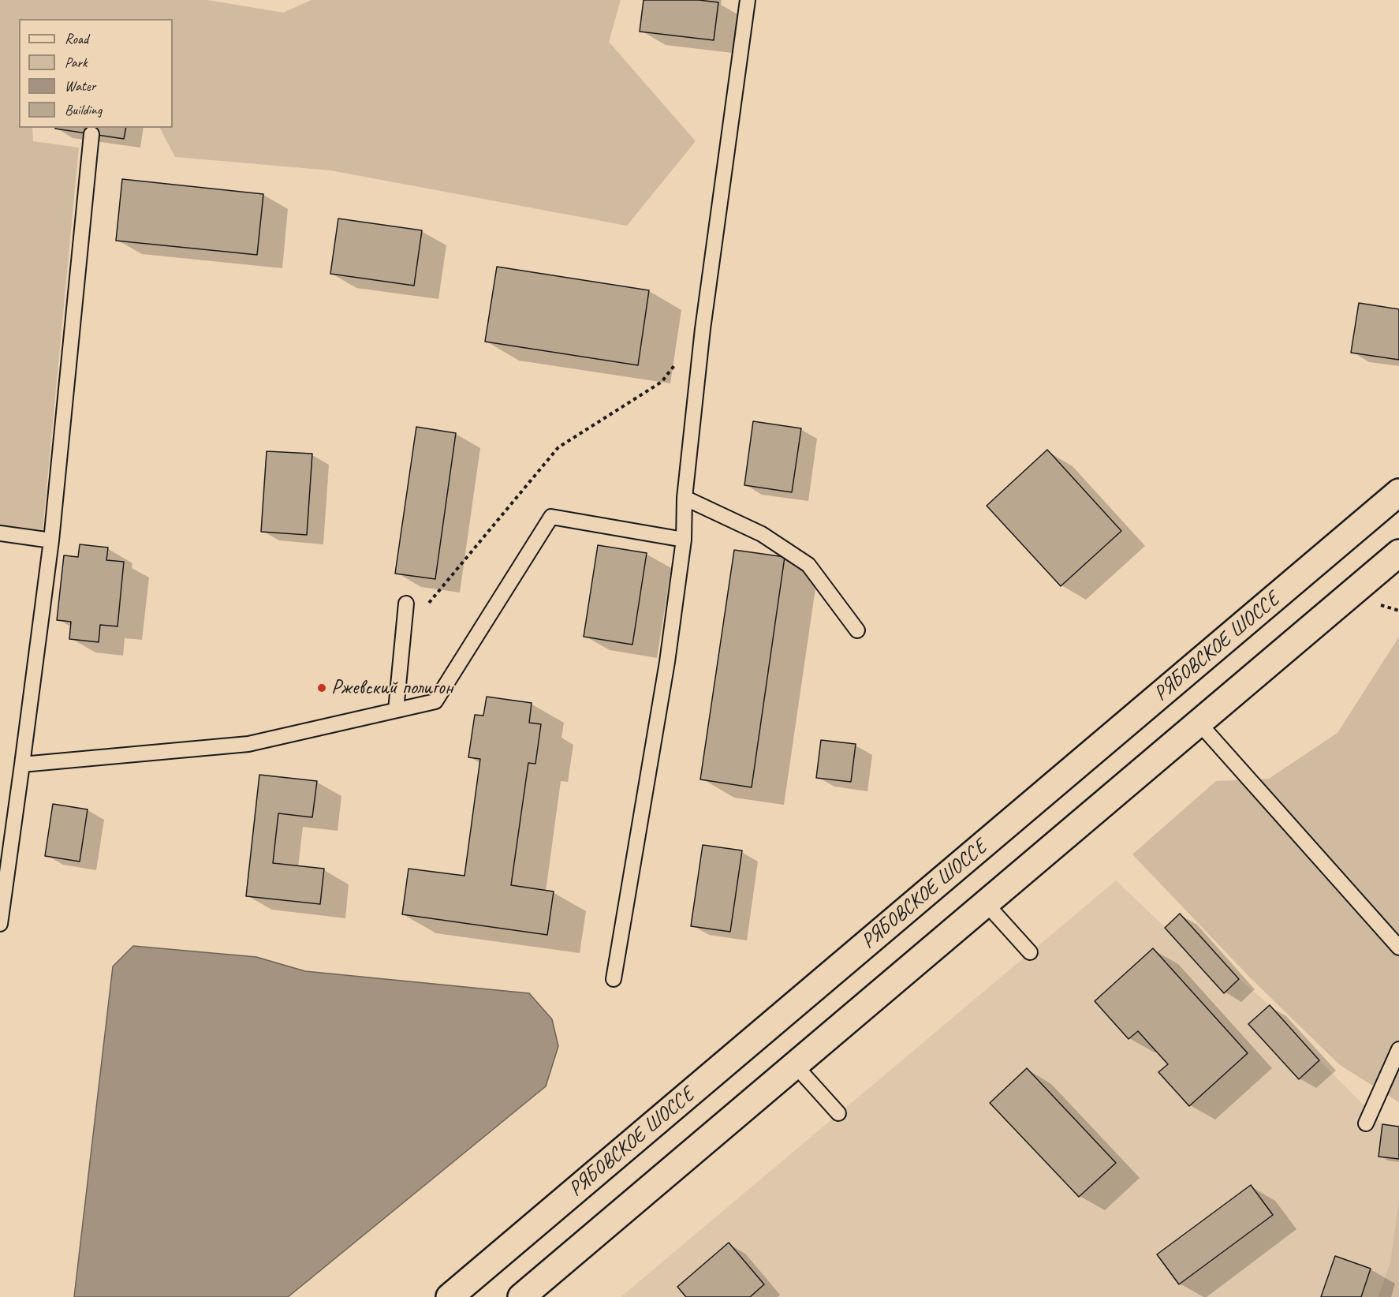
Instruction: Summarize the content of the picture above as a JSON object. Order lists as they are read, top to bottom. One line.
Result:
{"streets":{"main road":["РЯБОВСКОЕ ШОССЕ"]},"places":["Ржевский полигон"],"legend":["Road","Park","Water","Building"]}
